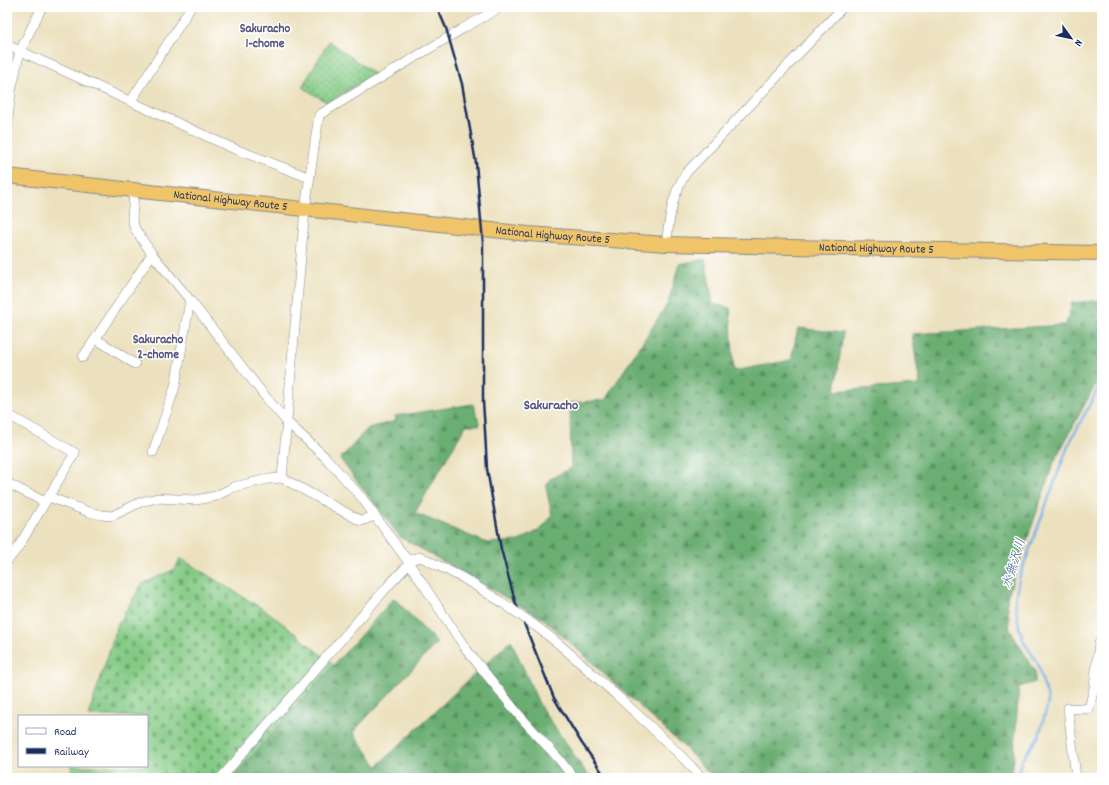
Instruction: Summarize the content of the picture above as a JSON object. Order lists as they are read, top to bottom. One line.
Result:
{"streets":{"highway":["National Highway Route 5"]},"districts":["Sakuracho 1-chome","Sakuracho 2-chome","Sakuracho"],"water":["水無沢川"],"legend":["Road","Railway"],"north":"bottom right"}
